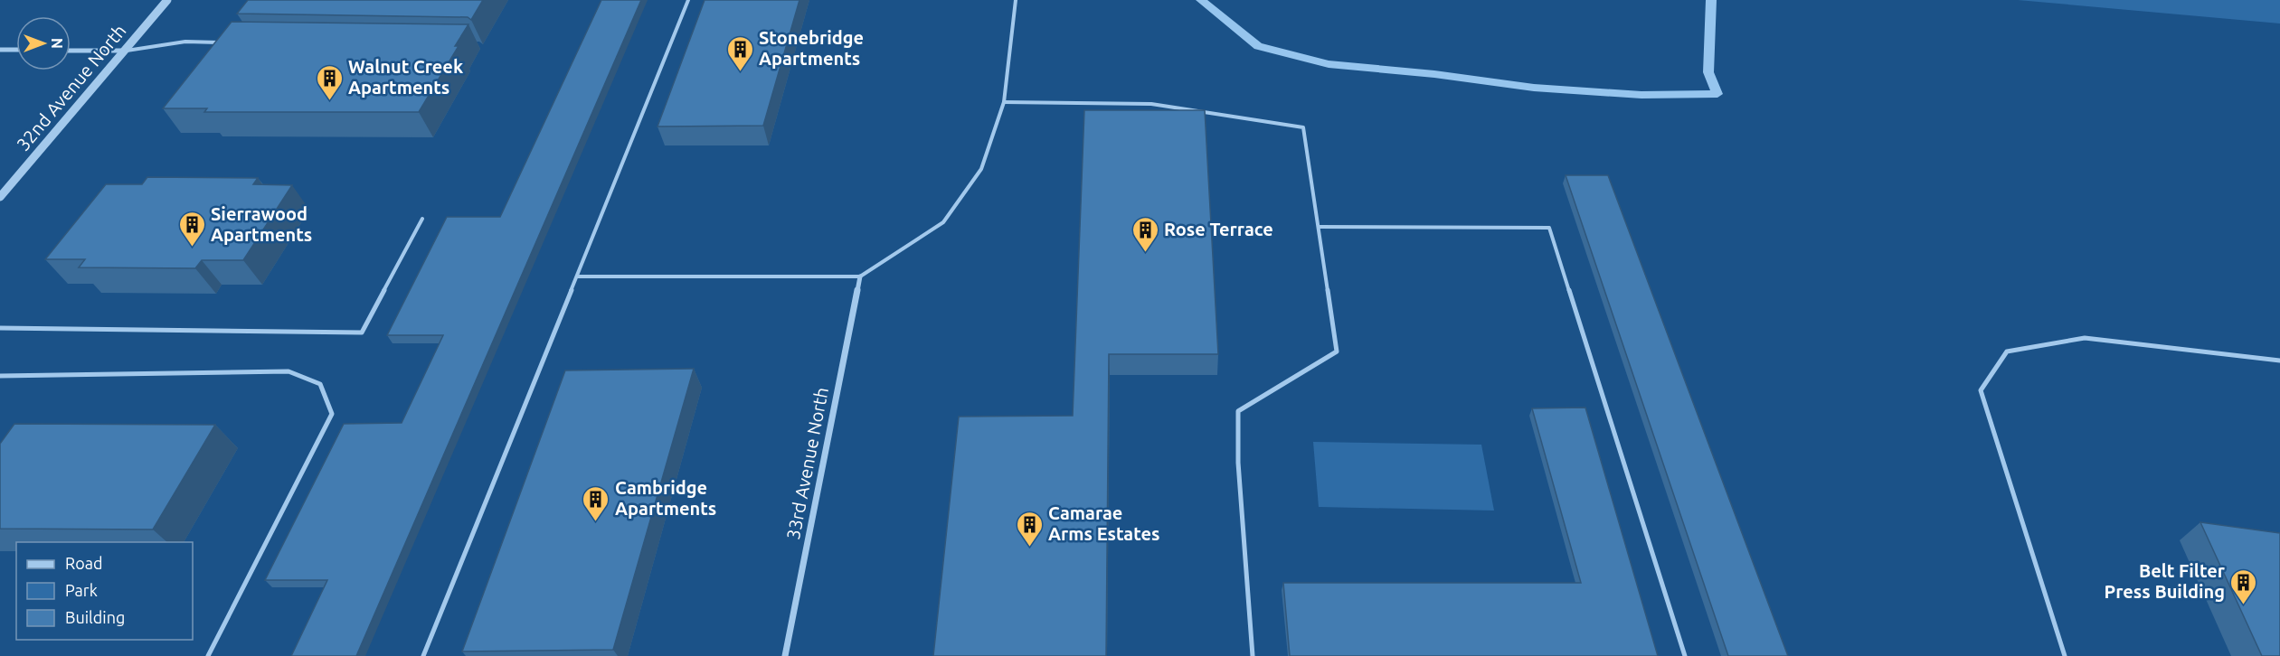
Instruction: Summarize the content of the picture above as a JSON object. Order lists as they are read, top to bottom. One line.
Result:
{"streets":{"street":["32nd Avenue North","33rd Avenue North"]},"places":{"building":["Stonebridge Apartments","Walnut Creek Apartments","Sierrawood Apartments","Rose Terrace","Cambridge Apartments","Camarae Arms Estates","Belt Filter Press Building"]},"legend":["Road","Park","Building"],"north":"right"}
